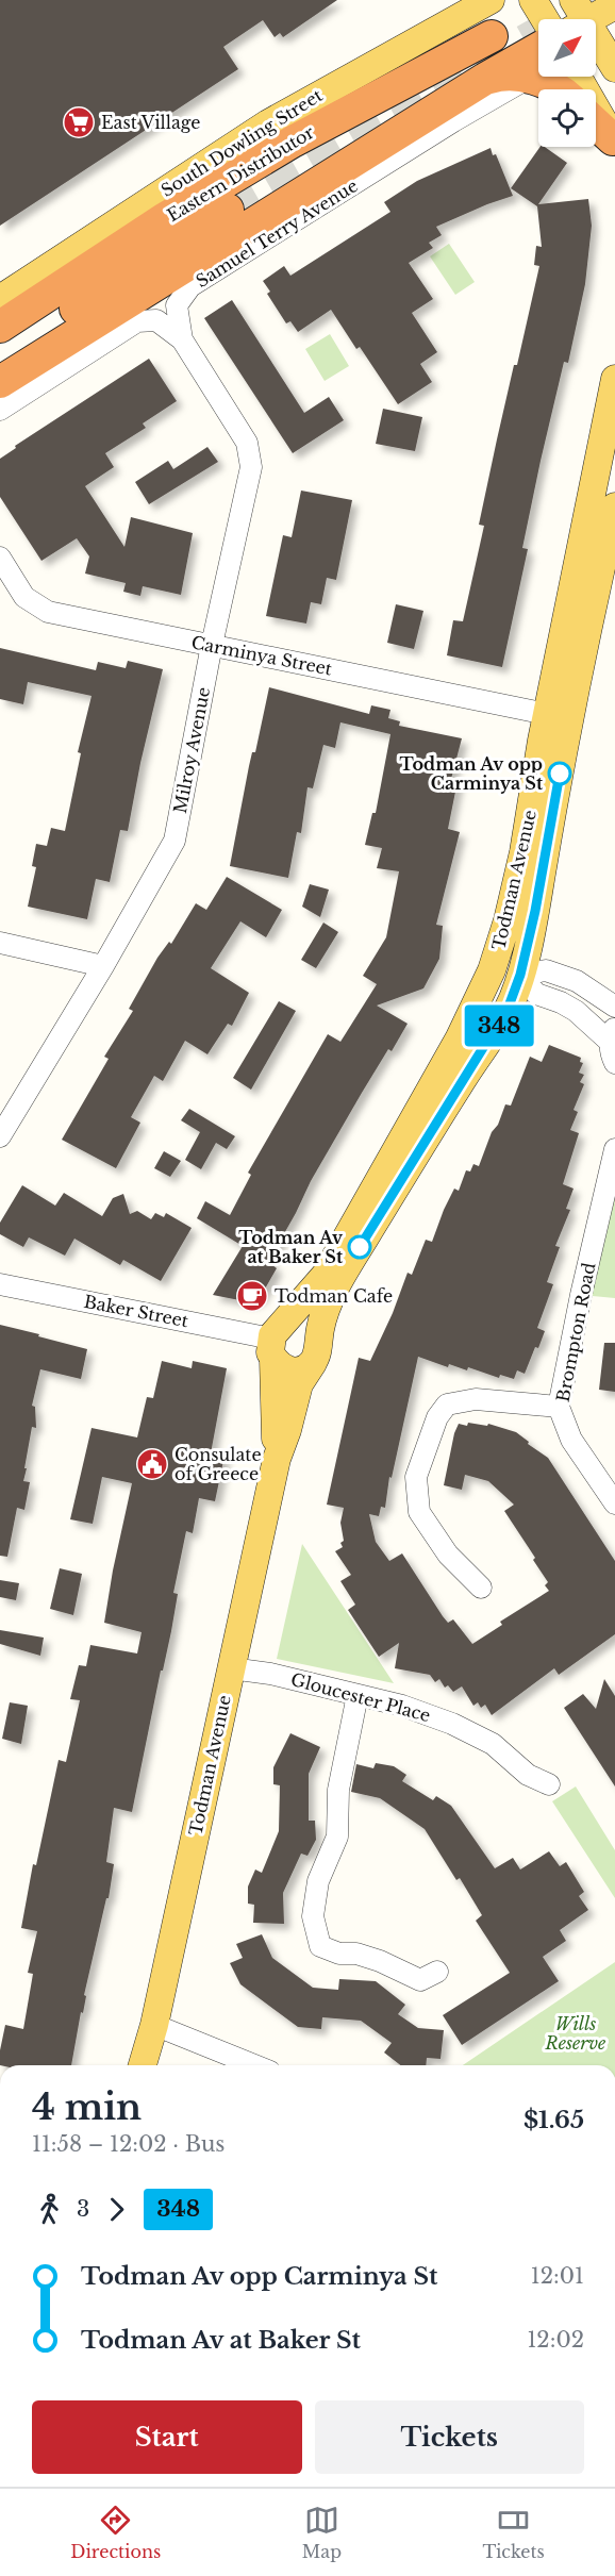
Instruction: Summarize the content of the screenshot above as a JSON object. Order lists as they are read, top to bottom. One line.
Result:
{"streets":{"highway":["Eastern Distributor"],"main road":["South Dowling Street","Todman Avenue"],"street":["Samuel Terry Avenue","Carminya Street","Milroy Avenue","Baker Street","Brompton Road","Gloucester Place"]},"crossings":[["Samuel Terry Avenue","Milroy Avenue"],["Carminya Street","Milroy Avenue"],["Carminya Street","Todman Avenue"],["Todman Avenue","Baker Street"],["Todman Avenue","Gloucester Place"]],"parks":["Wills Reserve"],"places":{"supermarket":["East Village"],"other":["Todman Av opp Carminya St","Todman Av at Baker St"],"cafe":["Todman Cafe"],"public building":["Consulate of Greece"]},"lines":["bus line 348"],"north":"top right","page":{"on_map":"348","heading":["4 min","11:58 – 12:02 · Bus","$1.65"],"legs":["3","348"],"list":[{"name":"Todman Av opp Carminya St","value":"12:01"},{"name":"Todman Av at Baker St","value":"12:02"}],"buttons":["Start","Tickets"],"tabs":["Directions","Map","Tickets"]}}
